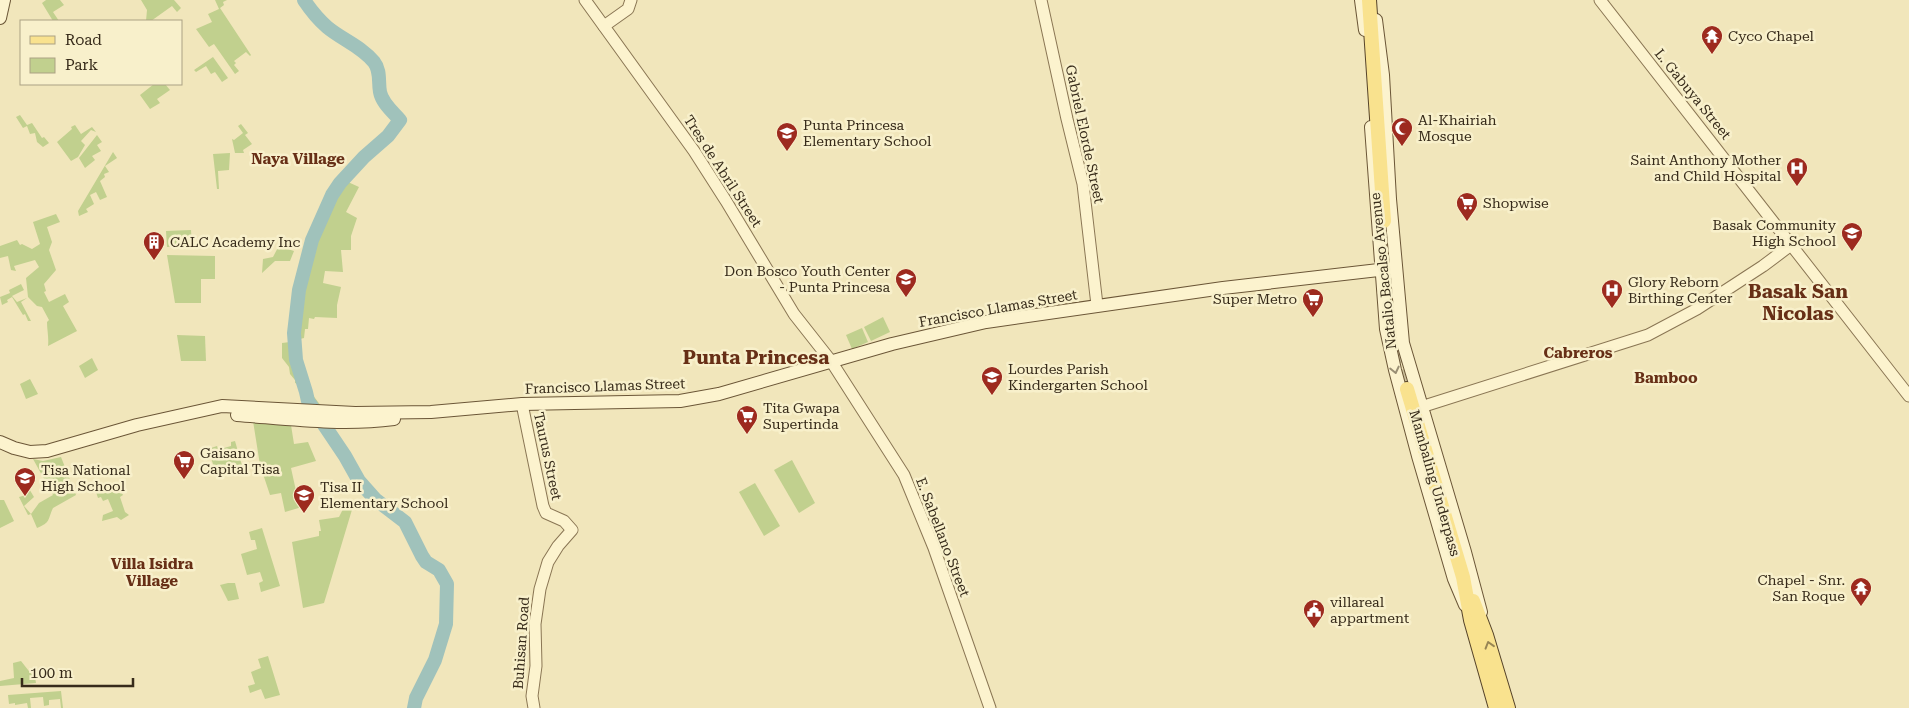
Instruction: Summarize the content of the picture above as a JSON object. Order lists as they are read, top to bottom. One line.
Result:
{"streets":{"main road":["Natalio Bacalso Avenue","Francisco Llamas Street","Mambaling Underpass"],"street":["L. Gabuya Street","Gabriel Elorde Street","Tres de Abril Street","Taurus Street","E. Sabellano Street","Buhisan Road"]},"crossings":[["Gabriel Elorde Street","Francisco Llamas Street"],["Tres de Abril Street","Francisco Llamas Street"],["Tres de Abril Street","E. Sabellano Street"],["Natalio Bacalso Avenue","Francisco Llamas Street"],["Natalio Bacalso Avenue","Mambaling Underpass"],["Francisco Llamas Street","Taurus Street"],["Francisco Llamas Street","E. Sabellano Street"],["Taurus Street","Buhisan Road"]],"districts":["Naya Village","Basak San Nicolas","Cabreros","Punta Princesa","Bamboo","Villa Isidra Village"],"places":{"temple":["Cyco Chapel","Chapel - Snr. San Roque"],"mosque":["Al-Khairiah Mosque"],"school or university":["Punta Princesa Elementary School","Basak Community High School","Don Bosco Youth Center - Punta Princesa","Lourdes Parish Kindergarten School","Tisa National High School","Tisa II Elementary School"],"hospital":["Saint Anthony Mother and Child Hospital","Glory Reborn Birthing Center"],"supermarket":["Shopwise","Super Metro","Tita Gwapa Supertinda","Gaisano Capital Tisa"],"building":["CALC Academy Inc"],"public building":["villareal appartment"]},"legend":["Road","Park"],"scale_bar":"100 m"}
